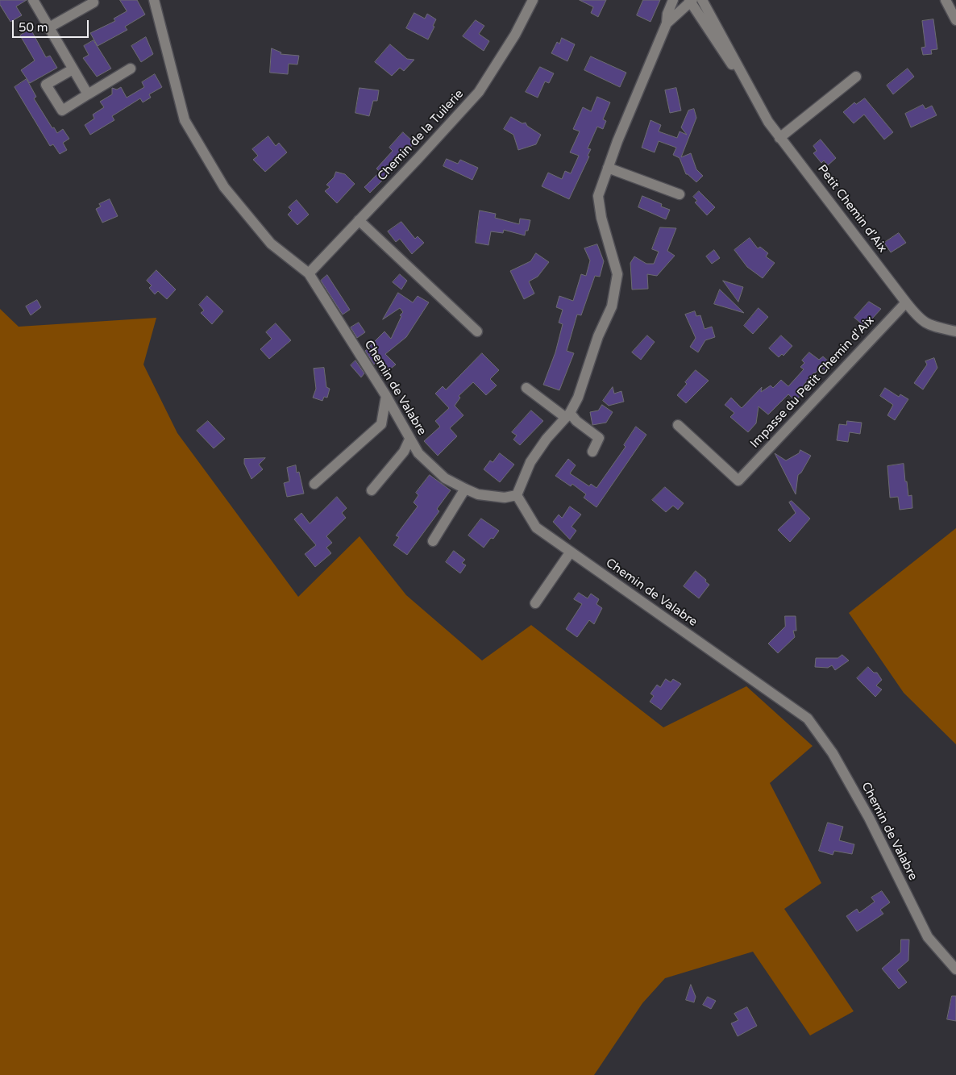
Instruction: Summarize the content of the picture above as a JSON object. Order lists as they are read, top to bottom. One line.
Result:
{"streets":{"street":["Chemin de la Tuilerie","Petit Chemin d'Aix","Impasse du Petit Chemin d'Aix","Chemin de Valabre"]},"crossings":[["Chemin de la Tuilerie","Chemin de Valabre"],["Petit Chemin d'Aix","Impasse du Petit Chemin d'Aix"]],"scale_bar":"50 m"}
